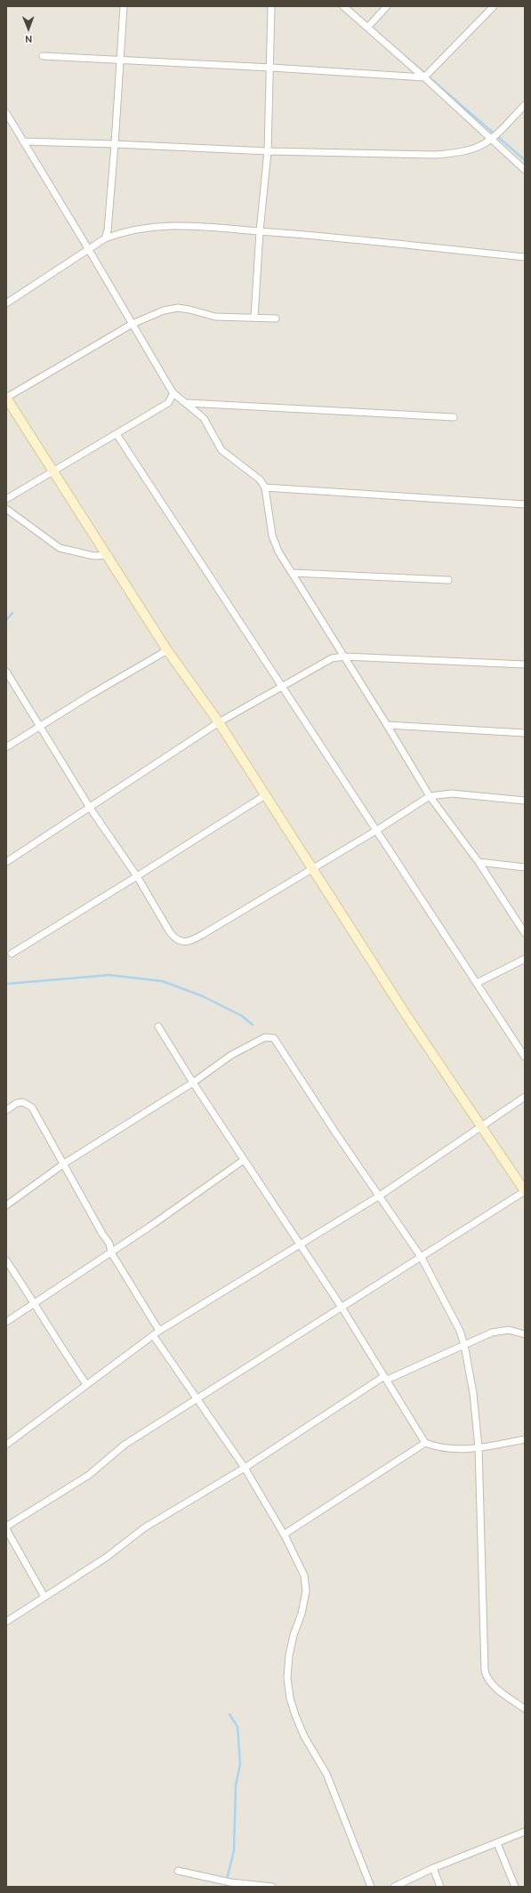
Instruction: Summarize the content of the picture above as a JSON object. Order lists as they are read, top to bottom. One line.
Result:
{"north":"bottom"}
